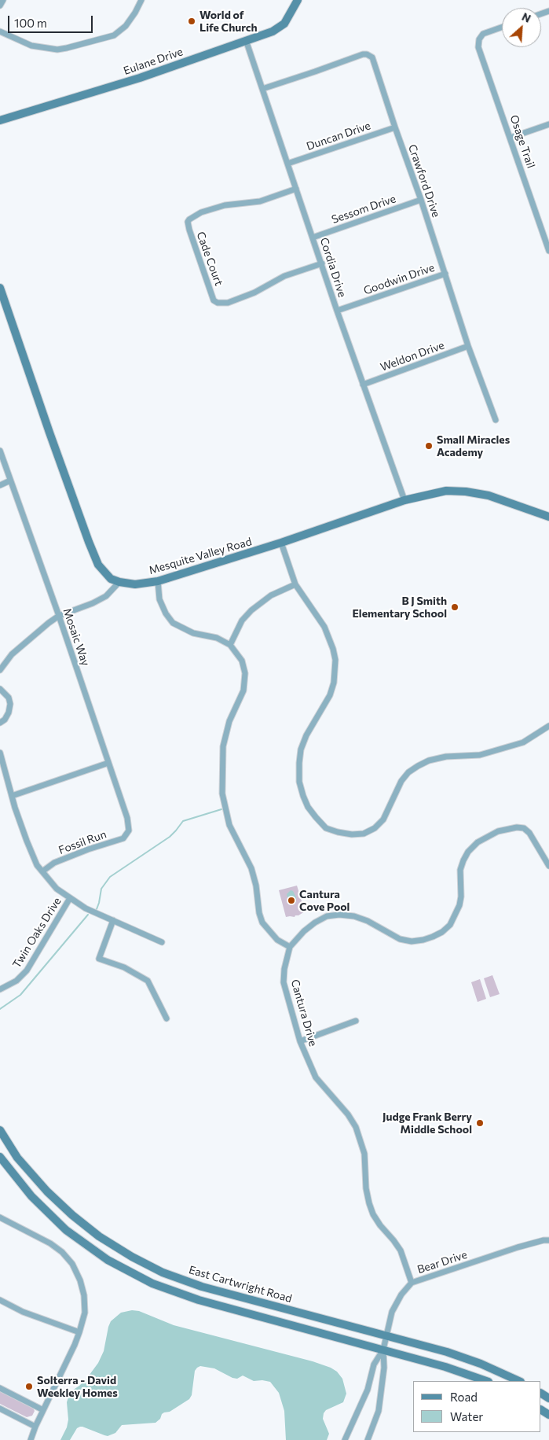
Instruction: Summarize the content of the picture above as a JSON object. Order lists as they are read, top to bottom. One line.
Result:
{"streets":{"main road":["Eulane Drive","Mesquite Valley Road","East Cartwright Road"],"street":["Duncan Drive","Osage Trail","Crawford Drive","Sessom Drive","Cade Court","Cordia Drive","Goodwin Drive","Weldon Drive","Mosaic Way","Fossil Run","Twin Oaks Drive","Cantura Drive","Bear Drive"]},"crossings":[["Eulane Drive","Cordia Drive"],["Duncan Drive","Crawford Drive"],["Duncan Drive","Cordia Drive"],["Crawford Drive","Sessom Drive"],["Crawford Drive","Cordia Drive"],["Crawford Drive","Goodwin Drive"],["Crawford Drive","Weldon Drive"],["Sessom Drive","Cordia Drive"],["Cade Court","Cordia Drive"],["Cordia Drive","Goodwin Drive"],["Cordia Drive","Weldon Drive"],["Cordia Drive","Mesquite Valley Road"],["Mosaic Way","Fossil Run"],["Cantura Drive","Bear Drive"],["Bear Drive","East Cartwright Road"]],"places":["World of Life Church","Small Miracles Academy","B J Smith Elementary School","Cantura Cove Pool","Judge Frank Berry Middle School","Solterra - David Weekley Homes"],"legend":["Road","Water"],"scale_bar":"100 m","north":"top right"}
